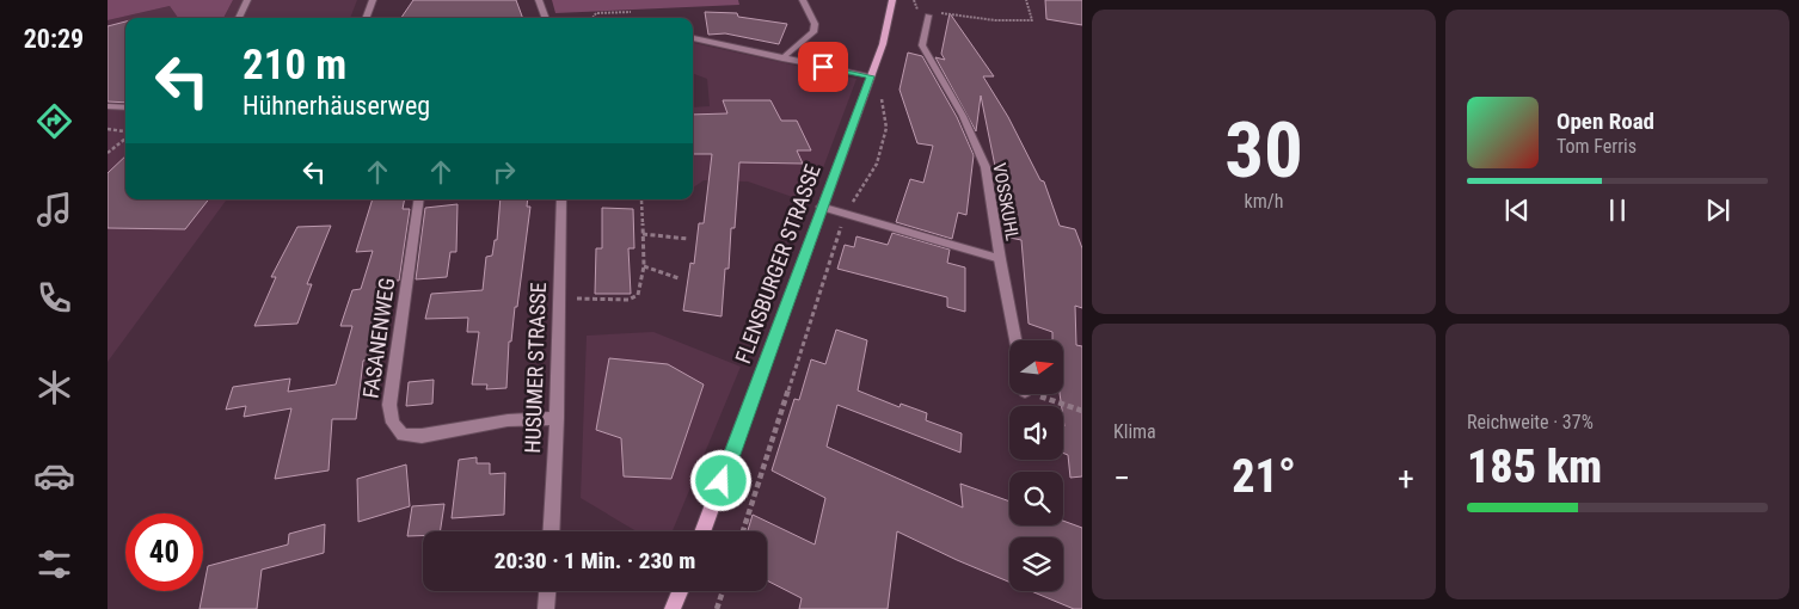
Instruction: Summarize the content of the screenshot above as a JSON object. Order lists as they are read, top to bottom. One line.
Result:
{"streets":{"street":["VOSSKUHL","FLENSBURGER STRASSE","FASANENWEG","HUSUMER STRASSE"]},"crossings":[["VOSSKUHL","FLENSBURGER STRASSE"],["FASANENWEG","HUSUMER STRASSE"]],"north":"right","page":{"tabs":"20:29","tile":[["30","km/h"],"Klima",["Reichweite · 37%","185 km"]],"turn":["210 m","Hühnerhäuserweg"],"song":["Open Road","Tom Ferris"],"heat":["−","21°","+"],"limit":"40","trip":"20:30 · 1 Min. · 230 m"}}
